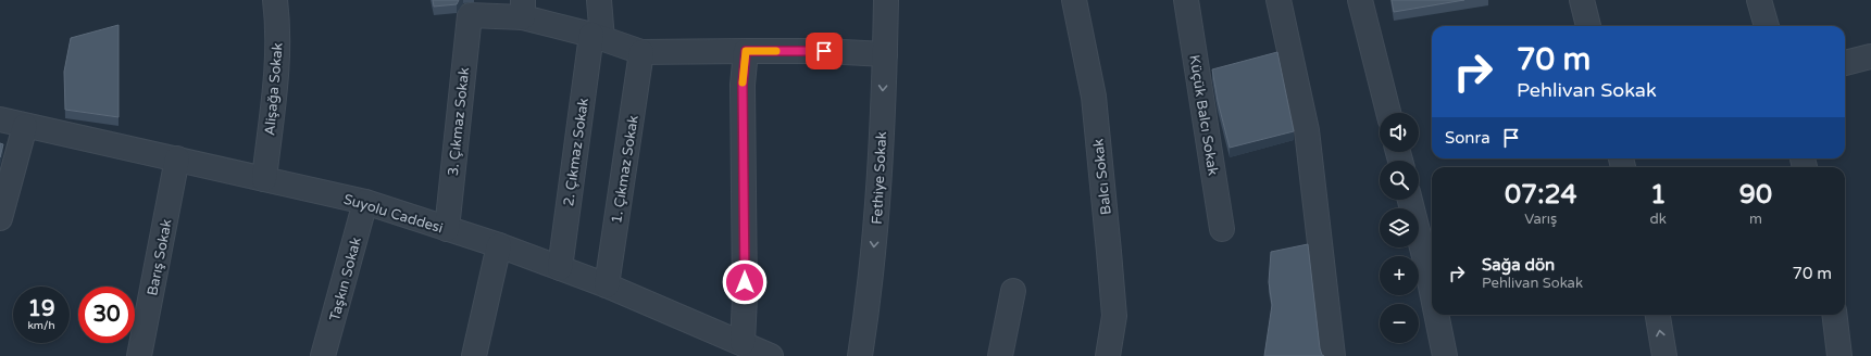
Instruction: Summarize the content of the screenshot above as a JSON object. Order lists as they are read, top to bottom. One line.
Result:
{"streets":{"street":["Alişağa Sokak","Küçük Balcı Sokak","3. Çıkmaz Sokak","2. Çıkmaz Sokak","1. Çıkmaz Sokak","Balcı Sokak","Fethiye Sokak","Suyolu Caddesi","Barış Sokak","Taşkın Sokak"]},"crossings":[["Alişağa Sokak","Suyolu Caddesi"],["3. Çıkmaz Sokak","Suyolu Caddesi"],["2. Çıkmaz Sokak","Suyolu Caddesi"],["1. Çıkmaz Sokak","Suyolu Caddesi"],["Suyolu Caddesi","Barış Sokak"],["Suyolu Caddesi","Taşkın Sokak"]],"page":{"turn":["70 m","Pehlivan Sokak"],"map_buttons":["+","−"],"then":"Sonra","eta":["07:24","Varış","1","dk","90","m"],"list":[{"name":"Sağa dön","note":"Pehlivan Sokak","value":"70 m"}],"speed":"19 km/h","limit":"30"}}
